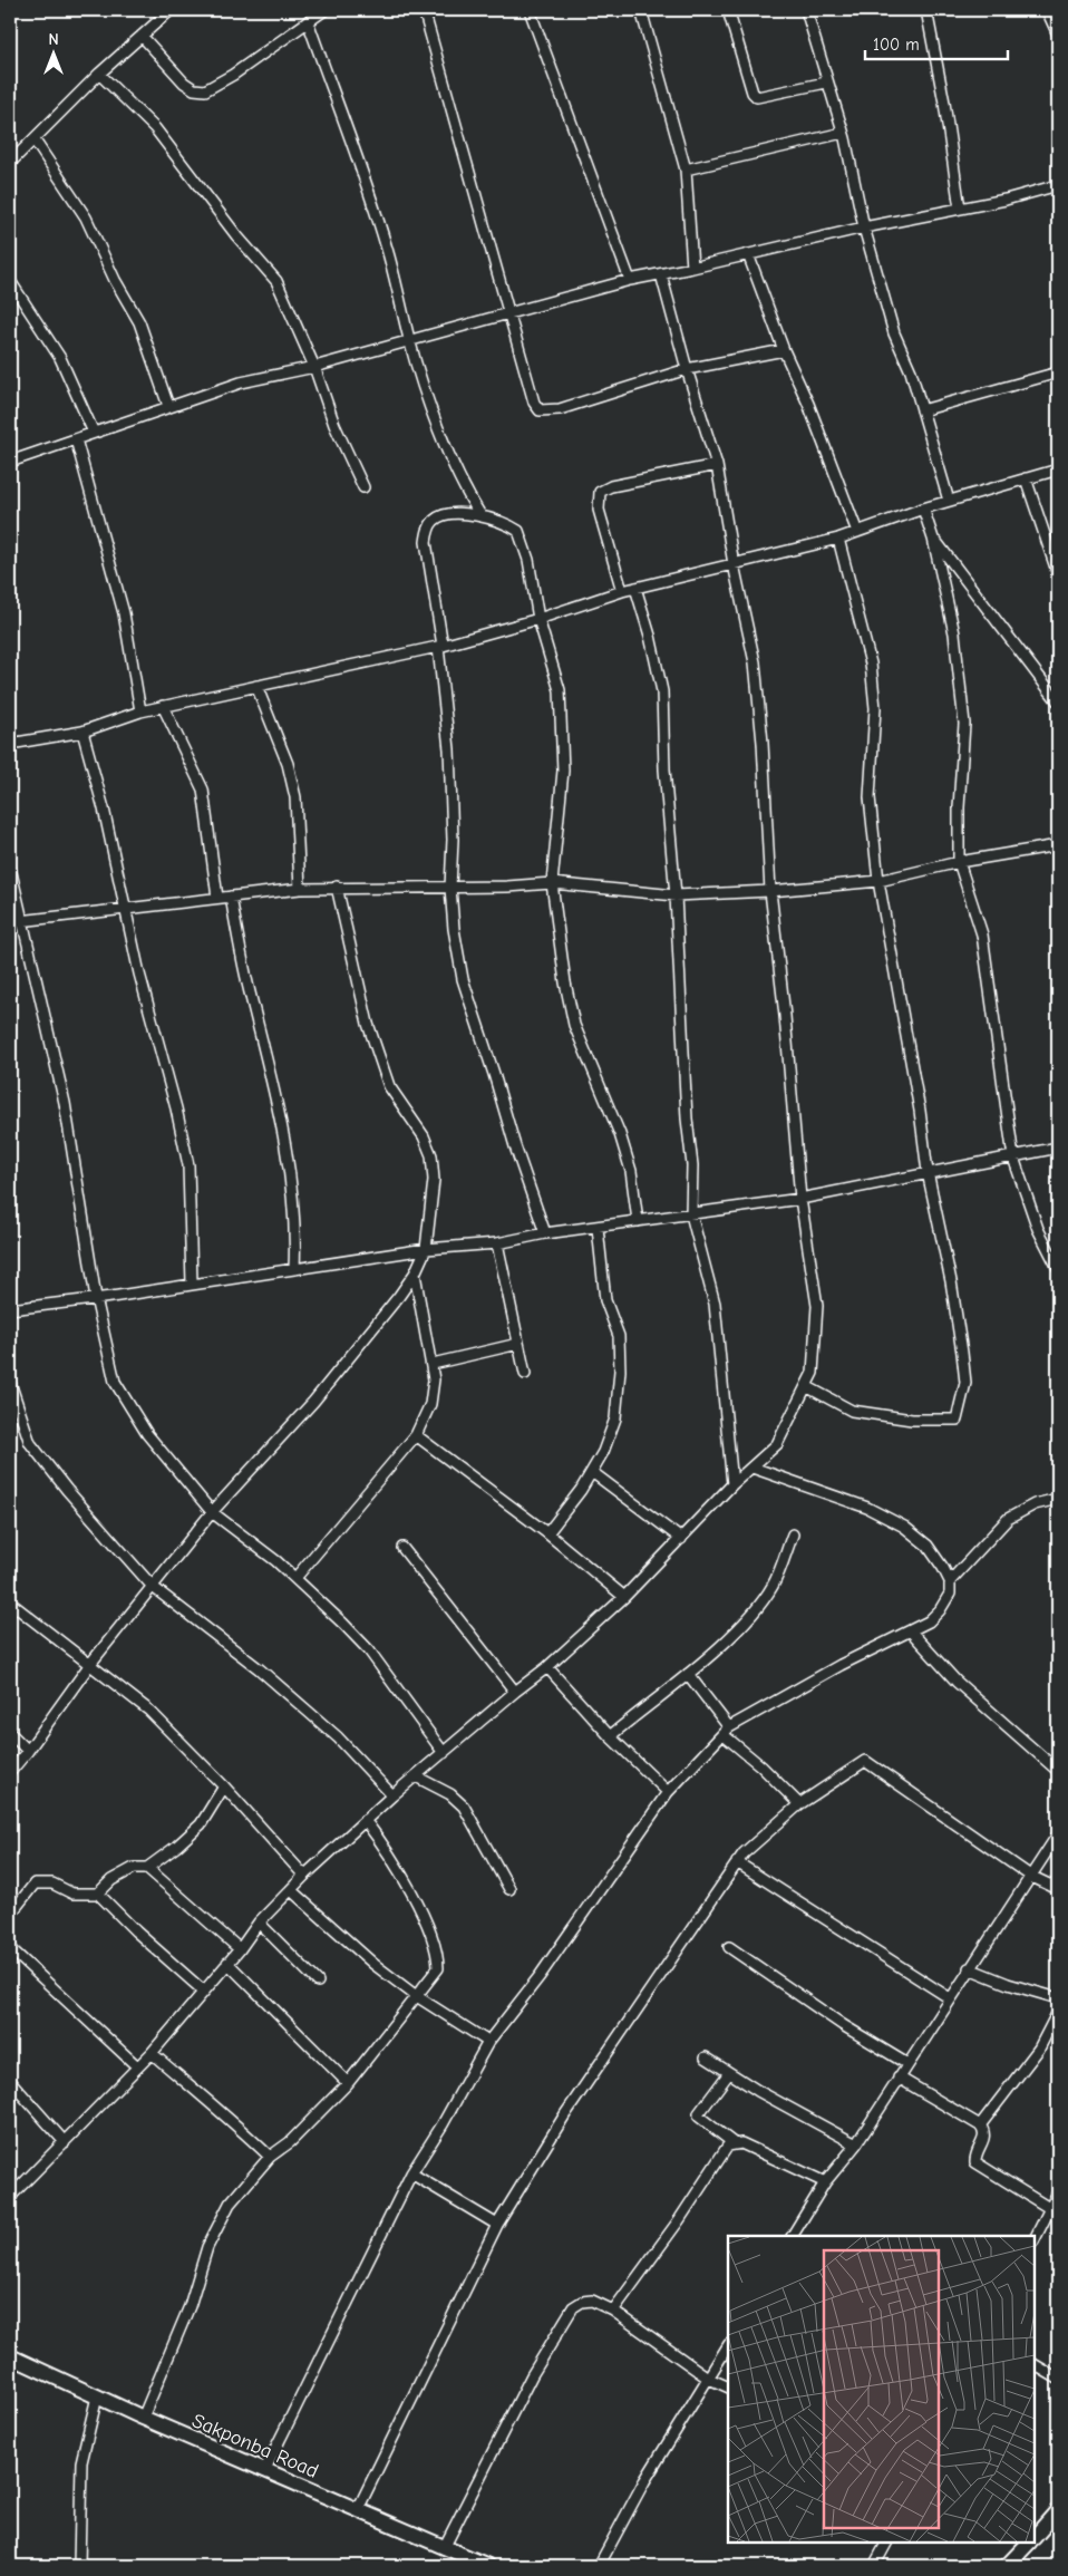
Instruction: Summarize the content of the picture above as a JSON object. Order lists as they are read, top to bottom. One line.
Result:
{"streets":{"main road":["Sakponba Road"]},"scale_bar":"100 m","north":"top"}
